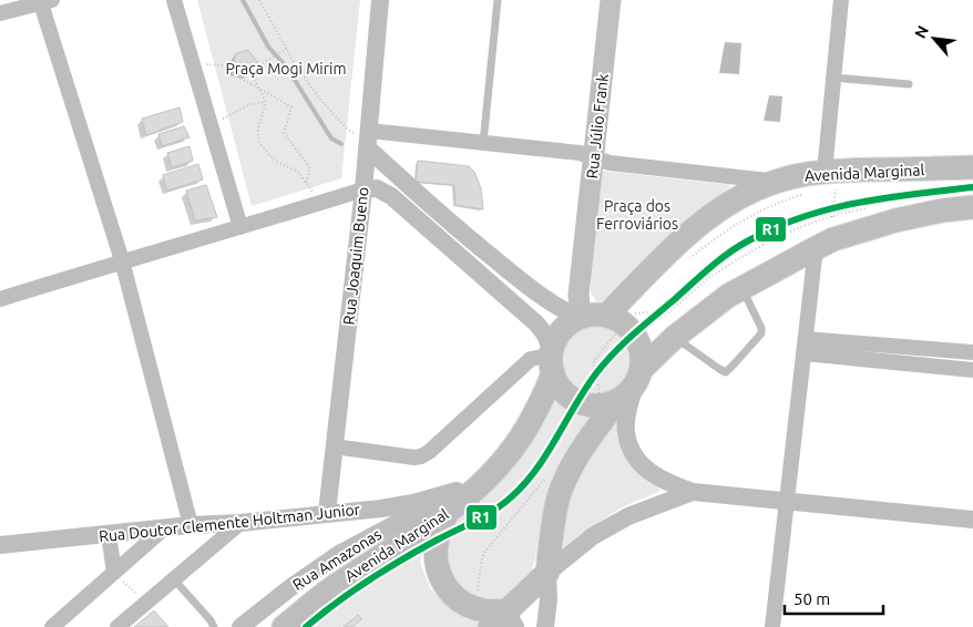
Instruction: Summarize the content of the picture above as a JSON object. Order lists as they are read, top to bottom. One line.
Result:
{"streets":{"main road":["Rua Júlio Frank","Avenida Marginal"],"street":["Rua Joaquim Bueno","Rua Doutor Clemente Holtman Junior","Rua Amazonas"]},"crossings":[["Rua Júlio Frank","Avenida Marginal"],["Avenida Marginal","Rua Amazonas"],["Rua Joaquim Bueno","Rua Doutor Clemente Holtman Junior"],["Rua Doutor Clemente Holtman Junior","Rua Amazonas"]],"parks":["Praça Mogi Mirim","Praça dos Ferroviários"],"lines":["transit line R1"],"scale_bar":"50 m","north":"top left"}
